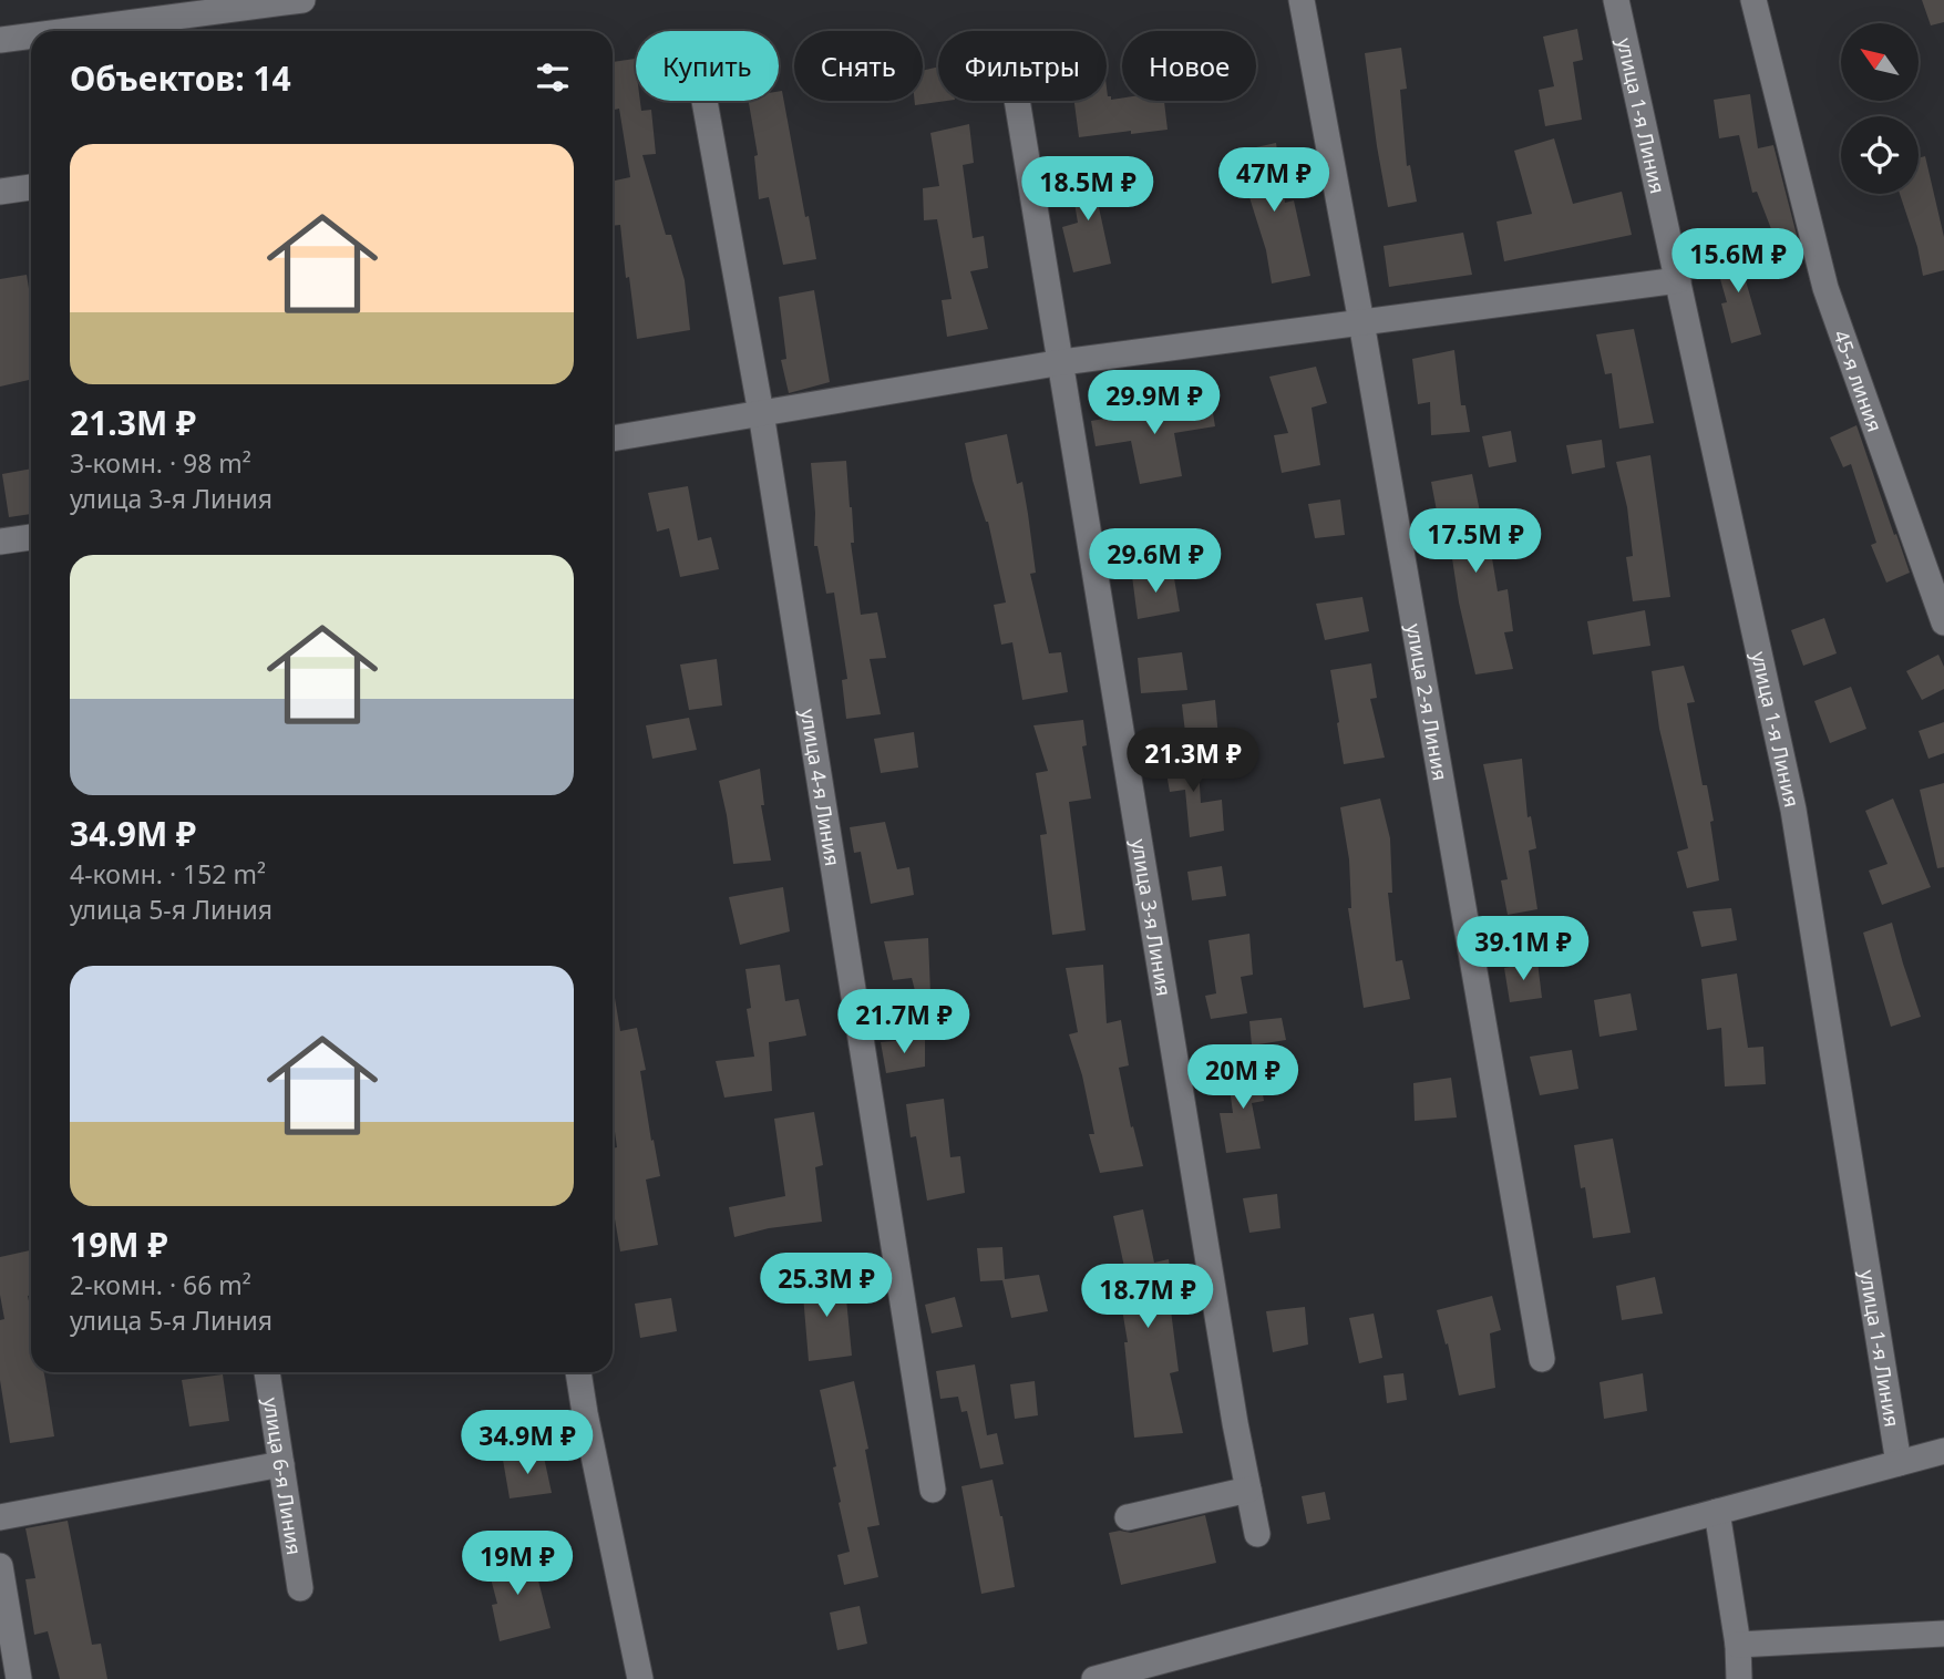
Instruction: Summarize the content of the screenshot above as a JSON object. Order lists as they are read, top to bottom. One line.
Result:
{"streets":{"street":["улица 1-я Линия","45-я линия","улица 2-я Линия","улица 4-я Линия","улица 3-я Линия","улица 6-я Линия"]},"north":"top left","page":{"chip":["Купить","Снять","Фильтры","Новое"],"heading":"Объектов: 14","list":[{"name":"21.3M ₽","note":"3-комн. · 98 m² · улица 3-я Линия"},{"name":"34.9M ₽","note":"4-комн. · 152 m² · улица 5-я Линия"},{"name":"19M ₽","note":"2-комн. · 66 m² · улица 5-я Линия"}],"price":["47M ₽","18.5M ₽","15.6M ₽","29.9M ₽","17.5M ₽","29.6M ₽","21.3M ₽","39.1M ₽","21.7M ₽","20M ₽","25.3M ₽","18.7M ₽","34.9M ₽","19M ₽"]}}
